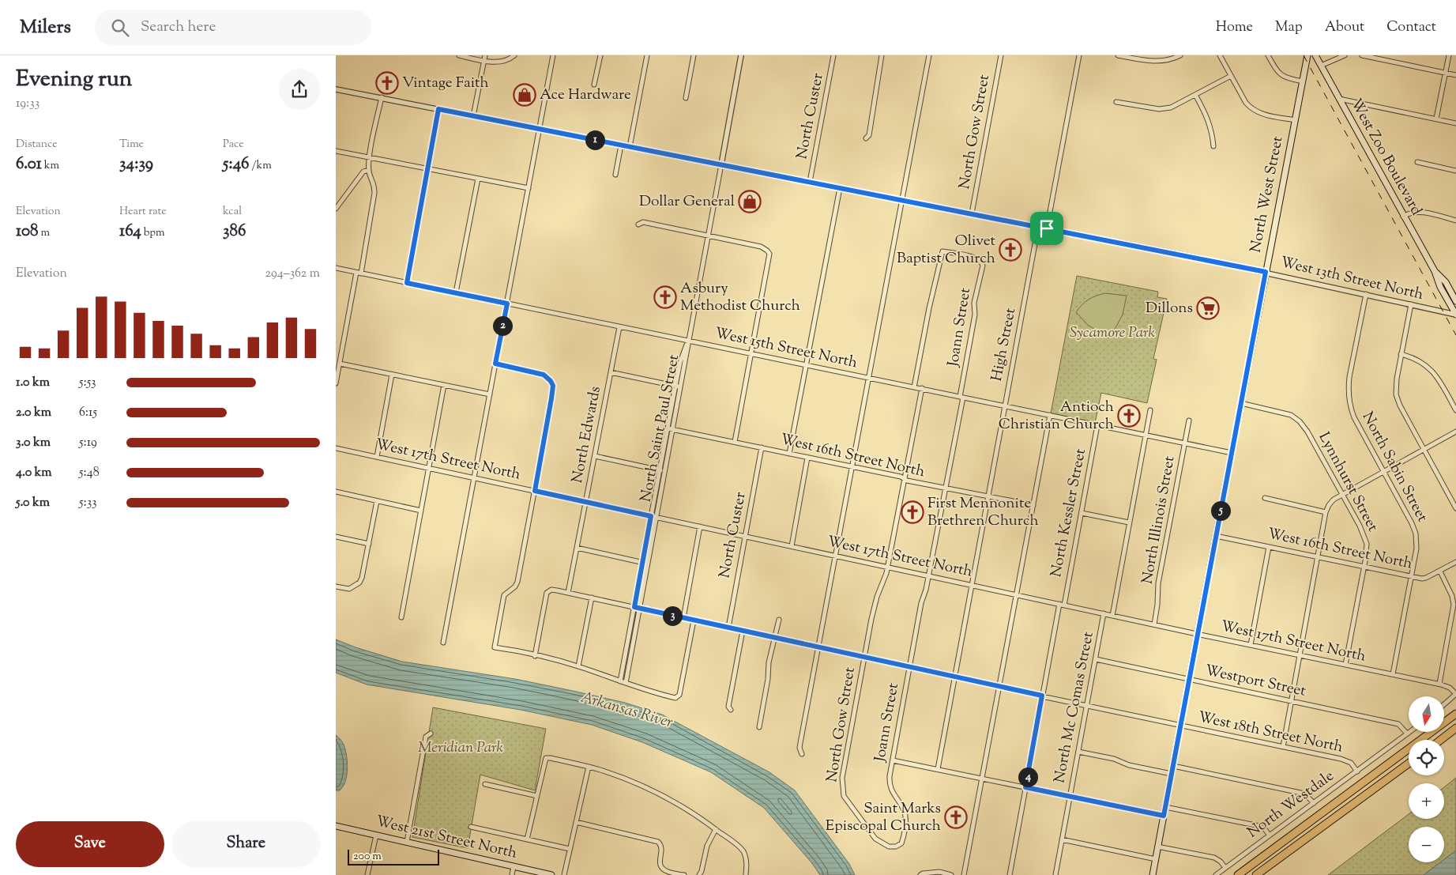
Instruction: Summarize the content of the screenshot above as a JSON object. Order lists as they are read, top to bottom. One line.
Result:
{"streets":{"main road":["West Zoo Boulevard","North West Street","West 21st Street North"],"street":["North Custer","North Gow Street","West 13th Street North","Joann Street","High Street","West 15th Street North","North Saint Paul Street","North Edwards","West 16th Street North","West 17th Street North","North Sabin Street","Lynnhurst Street","North Kessler Street","North Illinois Street","Westport Street","North Mc Comas Street","West 18th Street North","North Westdale"]},"crossings":[["North Custer","West 13th Street North"],["North Custer","West 16th Street North"],["North Custer","West 17th Street North"],["North Custer","West 18th Street North"],["North Gow Street","West 13th Street North"],["North Gow Street","Joann Street"],["North Gow Street","West 15th Street North"],["North Gow Street","West 16th Street North"],["North Gow Street","West 17th Street North"],["North Gow Street","West 18th Street North"],["West Zoo Boulevard","West 13th Street North"],["North West Street","West 13th Street North"],["North West Street","West 15th Street North"],["North West Street","West 16th Street North"],["North West Street","West 17th Street North"],["North West Street","Lynnhurst Street"],["North West Street","Westport Street"],["North West Street","West 18th Street North"],["West 13th Street North","High Street"],["West 13th Street North","North Saint Paul Street"],["West 13th Street North","North Sabin Street"],["Joann Street","West 15th Street North"],["Joann Street","West 16th Street North"],["Joann Street","West 17th Street North"],["Joann Street","West 18th Street North"],["High Street","West 15th Street North"],["High Street","West 16th Street North"],["High Street","West 17th Street North"],["High Street","West 18th Street North"],["West 15th Street North","North Saint Paul Street"],["West 15th Street North","North Edwards"],["West 15th Street North","North Kessler Street"],["West 15th Street North","North Illinois Street"],["North Saint Paul Street","West 16th Street North"],["North Saint Paul Street","West 17th Street North"],["North Saint Paul Street","West 18th Street North"],["North Edwards","West 17th Street North"],["North Edwards","West 18th Street North"],["West 16th Street North","North Sabin Street"],["West 16th Street North","Lynnhurst Street"],["West 17th Street North","North Sabin Street"],["West 17th Street North","Lynnhurst Street"],["West 17th Street North","North Kessler Street"],["West 17th Street North","North Illinois Street"],["West 17th Street North","North Mc Comas Street"],["North Kessler Street","West 18th Street North"],["Westport Street","North Mc Comas Street"],["Westport Street","North Westdale"],["North Mc Comas Street","West 18th Street North"],["West 18th Street North","North Westdale"]],"water":["Arkansas River"],"parks":["Sycamore Park","Meridian Park"],"places":{"church":["Vintage Faith","Olivet Baptist Church","Asbury Methodist Church","Antioch Christian Church","First Mennonite Brethren Church","Saint Marks Episcopal Church"],"shop":["Ace Hardware","Dollar General"],"supermarket":["Dillons"]},"scale_bar":"200 m","north":"bottom","page":{"header":"Milers","search":"Search here","nav":["Home","Map","About","Contact"],"heading":["Evening run","19:33"],"stats":[["Distance","6.01 km"],["Time","34:39"],["Pace","5:46 /km"],["Elevation","108 m"],["Heart rate","164 bpm"],["kcal","386"]],"pins":["1","2","5","3","4"],"chart":["Elevation","294–362 m"],"list":[{"name":"1.0 km","note":"5:53"},{"name":"2.0 km","note":"6:15"},{"name":"3.0 km","note":"5:19"},{"name":"4.0 km","note":"5:48"},{"name":"5.0 km","note":"5:33"}],"map_buttons":["+","−"],"buttons":["Save","Share"],"scale":"200 m"}}
